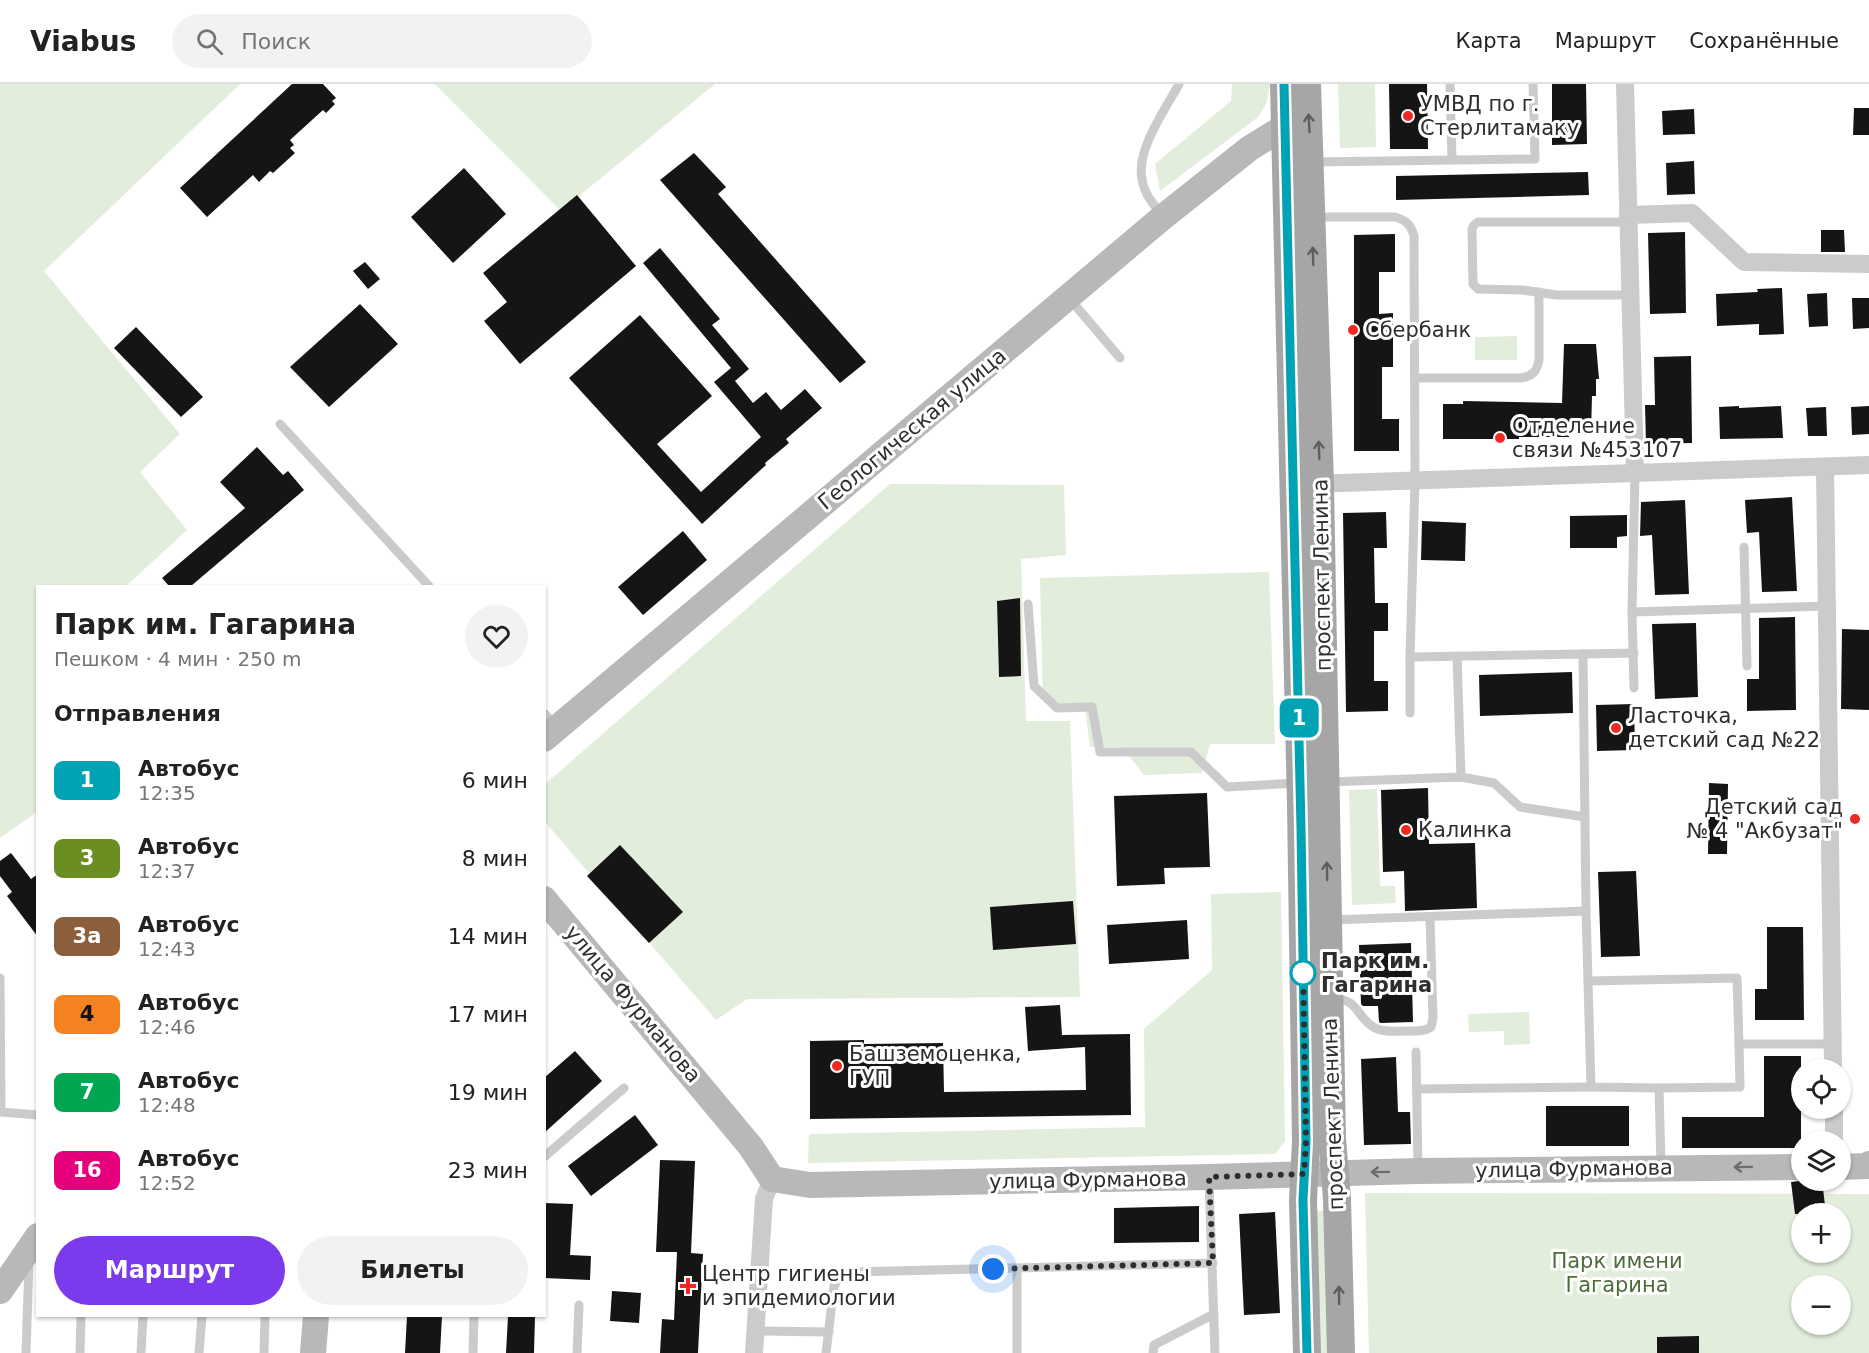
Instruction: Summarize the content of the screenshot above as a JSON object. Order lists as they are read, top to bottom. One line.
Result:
{"streets":{"main road":["проспект Ленина"],"street":["Геологическая улица","улица Фурманова"]},"crossings":[["Геологическая улица","проспект Ленина"],["проспект Ленина","улица Фурманова"]],"parks":["Парк имени Гагарина"],"places":{"other":["УМВД по г. Стерлитамаку","Сбербанк","Отделение связи №453107","Ласточка, детский сад №22","Детский сад № 4 \"Акбузат\"","Калинка","Парк им. Гагарина","Башземоценка, ГУП"],"health":["Центр гигиены и эпидемиологии"]},"lines":["bus line 1"],"page":{"header":"Viabus","search":"Поиск","nav":["Карта","Маршрут","Сохранённые"],"on_map":"1","heading":[["Парк им. Гагарина","Пешком · 4 мин · 250 m"],"Отправления"],"list":[{"mark":"1","name":"Автобус","note":"12:35","value":"6 мин"},{"mark":"3","name":"Автобус","note":"12:37","value":"8 мин"},{"mark":"3а","name":"Автобус","note":"12:43","value":"14 мин"},{"mark":"4","name":"Автобус","note":"12:46","value":"17 мин"},{"mark":"7","name":"Автобус","note":"12:48","value":"19 мин"},{"mark":"16","name":"Автобус","note":"12:52","value":"23 мин"}],"map_buttons":["+","−"],"buttons":["Маршрут","Билеты"]}}
